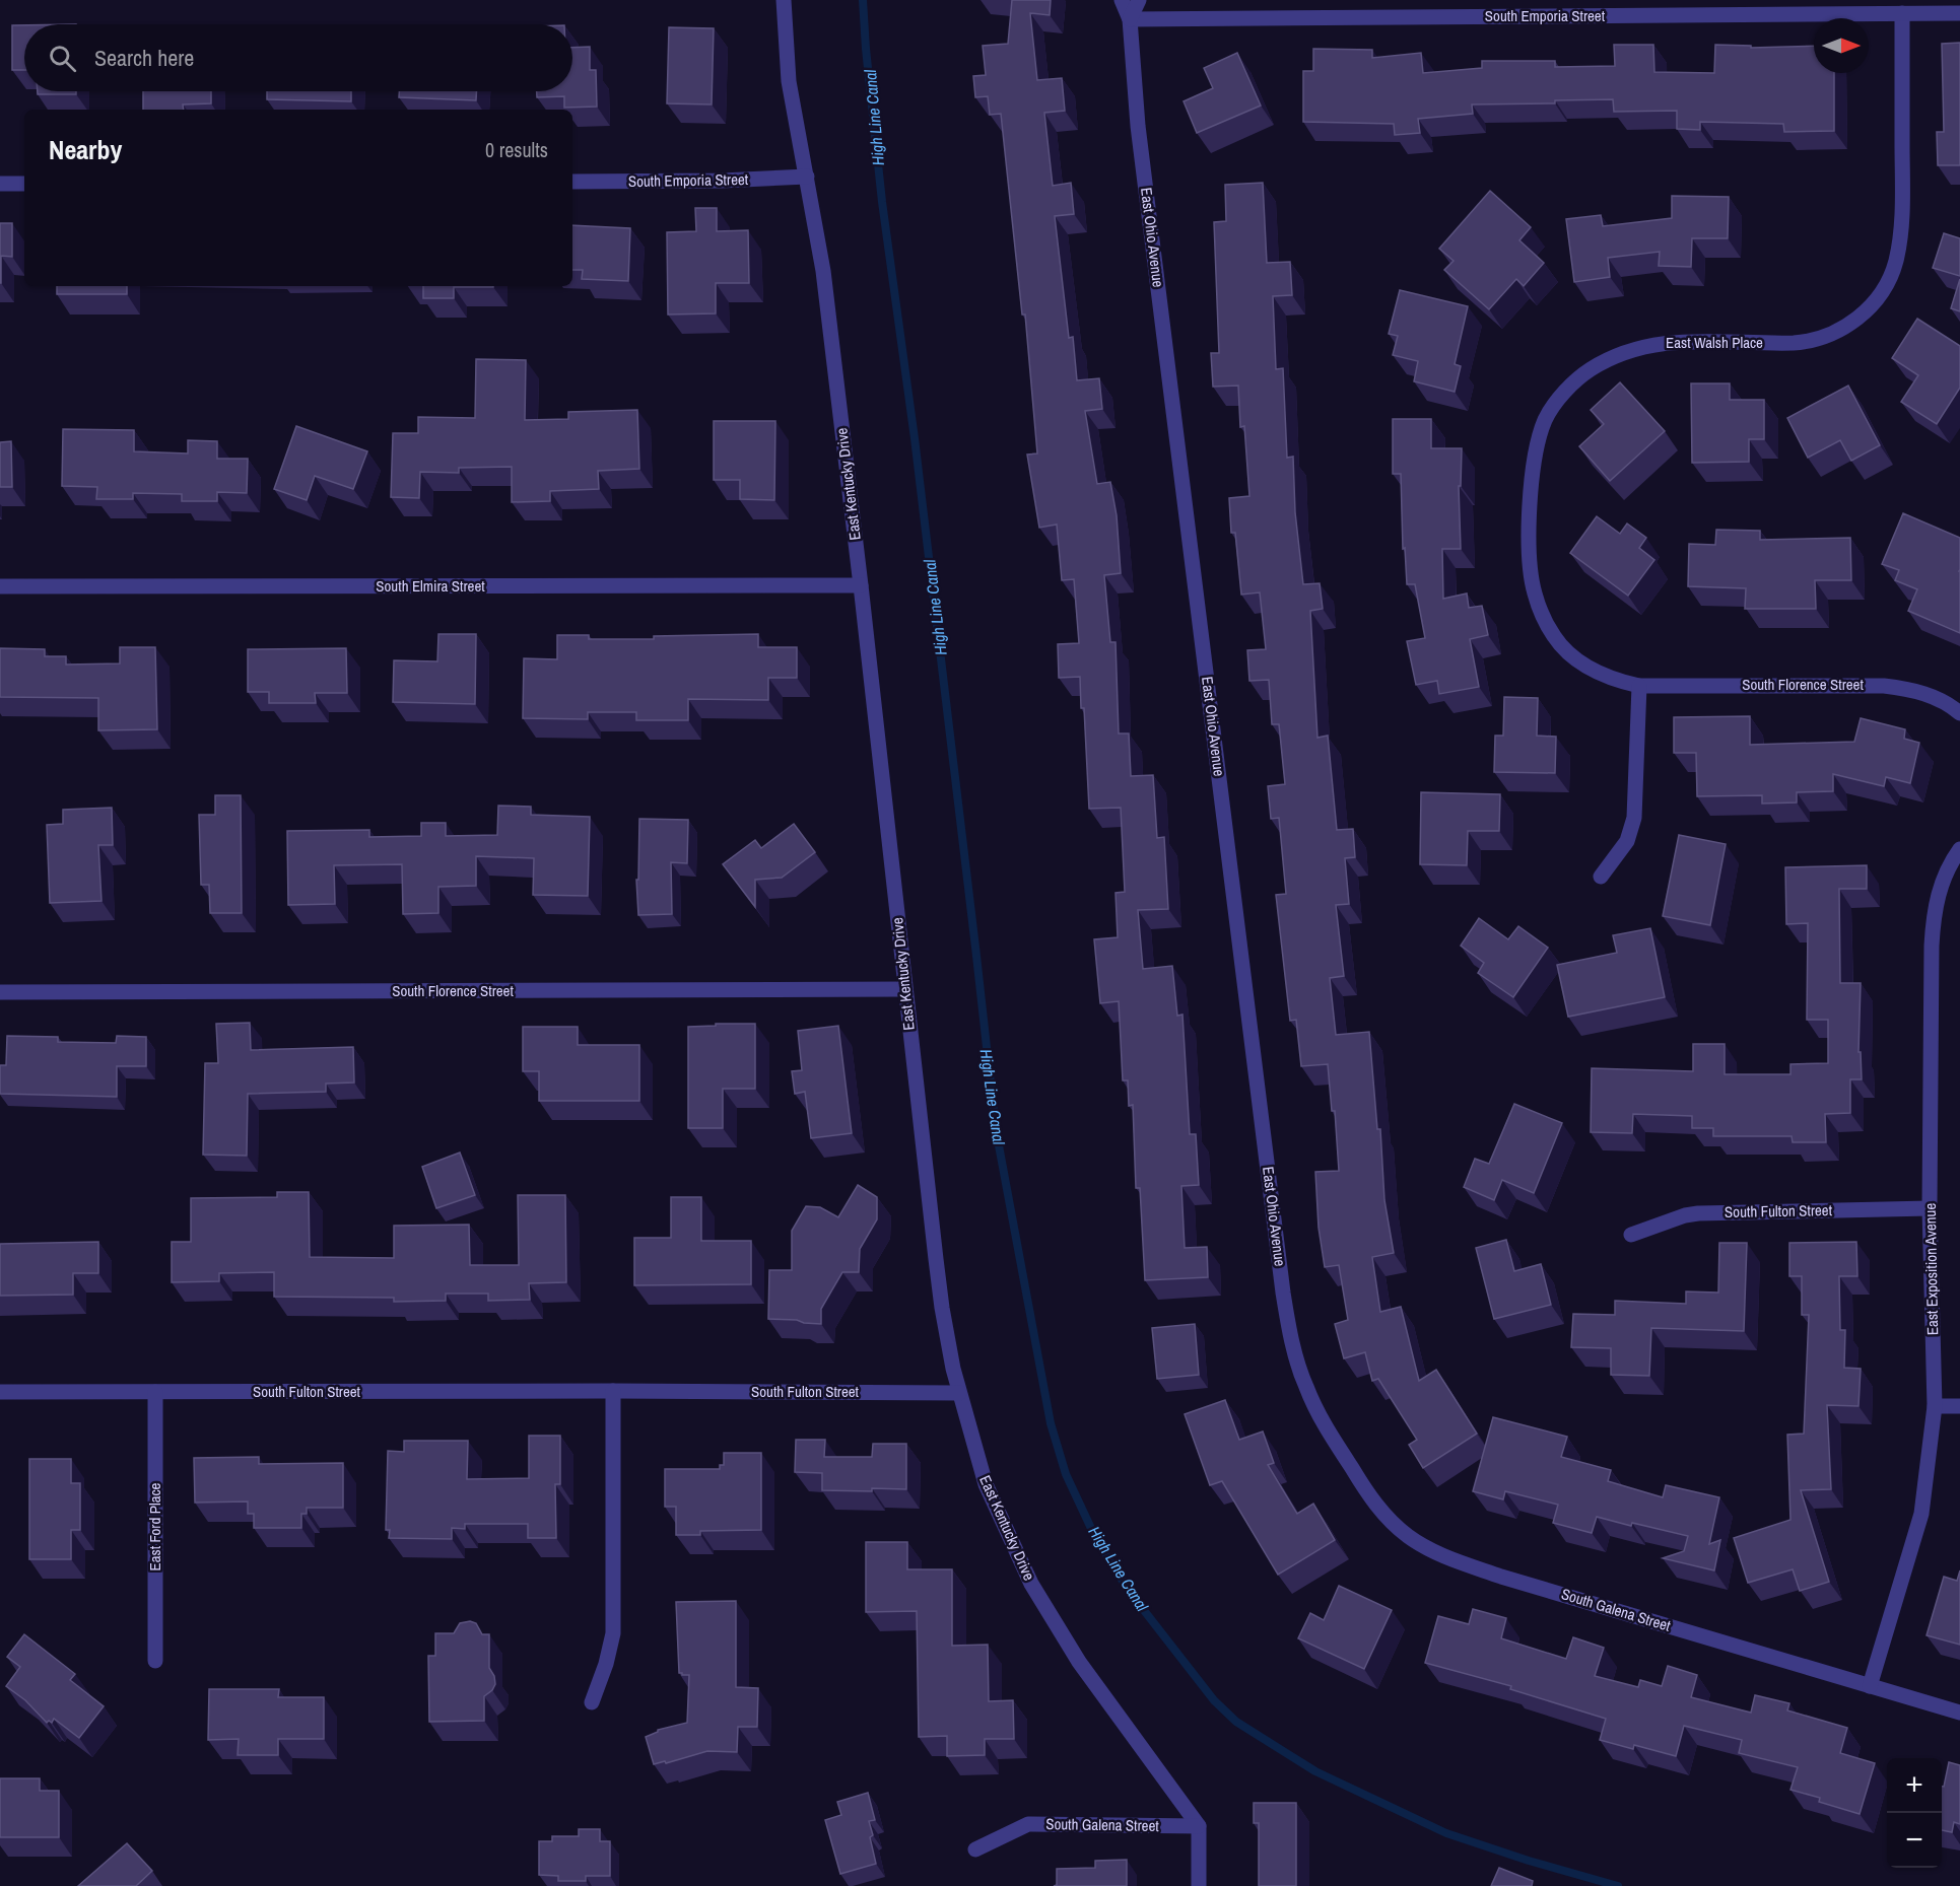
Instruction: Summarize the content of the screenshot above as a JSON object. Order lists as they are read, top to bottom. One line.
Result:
{"streets":{"street":["South Emporia Street","East Ohio Avenue","East Walsh Place","East Kentucky Drive","South Elmira Street","South Florence Street","South Fulton Street","East Exposition Avenue","East Ford Place","South Galena Street"]},"crossings":[["South Emporia Street","East Ohio Avenue"],["South Emporia Street","East Walsh Place"],["South Emporia Street","East Kentucky Drive"],["East Ohio Avenue","South Galena Street"],["East Walsh Place","South Florence Street"],["East Kentucky Drive","South Elmira Street"],["East Kentucky Drive","South Florence Street"],["East Kentucky Drive","South Fulton Street"],["East Kentucky Drive","South Galena Street"],["South Fulton Street","East Exposition Avenue"],["South Fulton Street","East Ford Place"],["East Exposition Avenue","South Galena Street"]],"water":["High Line Canal"],"north":"right","page":{"search":"Search here","heading":["Nearby","0 results"],"map_buttons":["+","−"]}}
